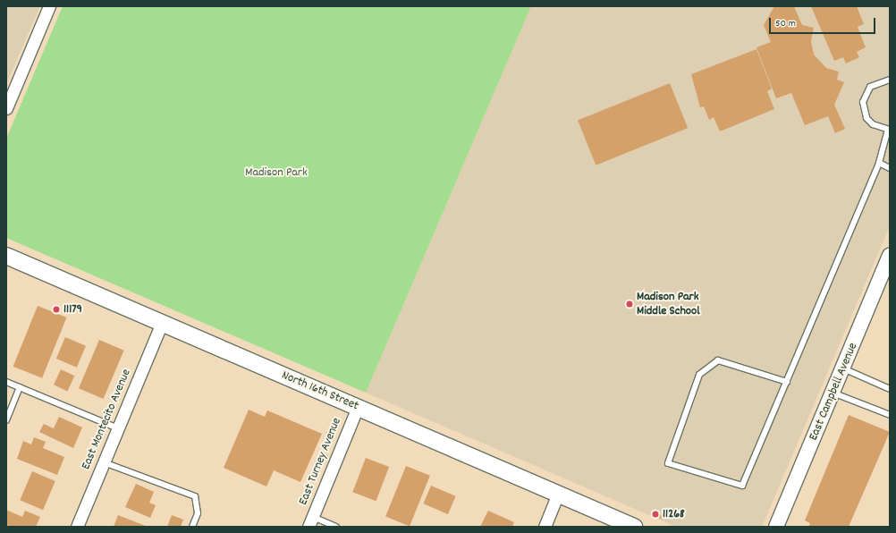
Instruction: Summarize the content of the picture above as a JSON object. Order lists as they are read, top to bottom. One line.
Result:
{"streets":{"main road":["North 16th Street"],"street":["East Campbell Avenue","East Montecito Avenue","East Turney Avenue"]},"crossings":[["North 16th Street","East Montecito Avenue"],["North 16th Street","East Turney Avenue"]],"parks":["Madison Park"],"places":["Madison Park Middle School","11179","11268"],"scale_bar":"50 m"}
